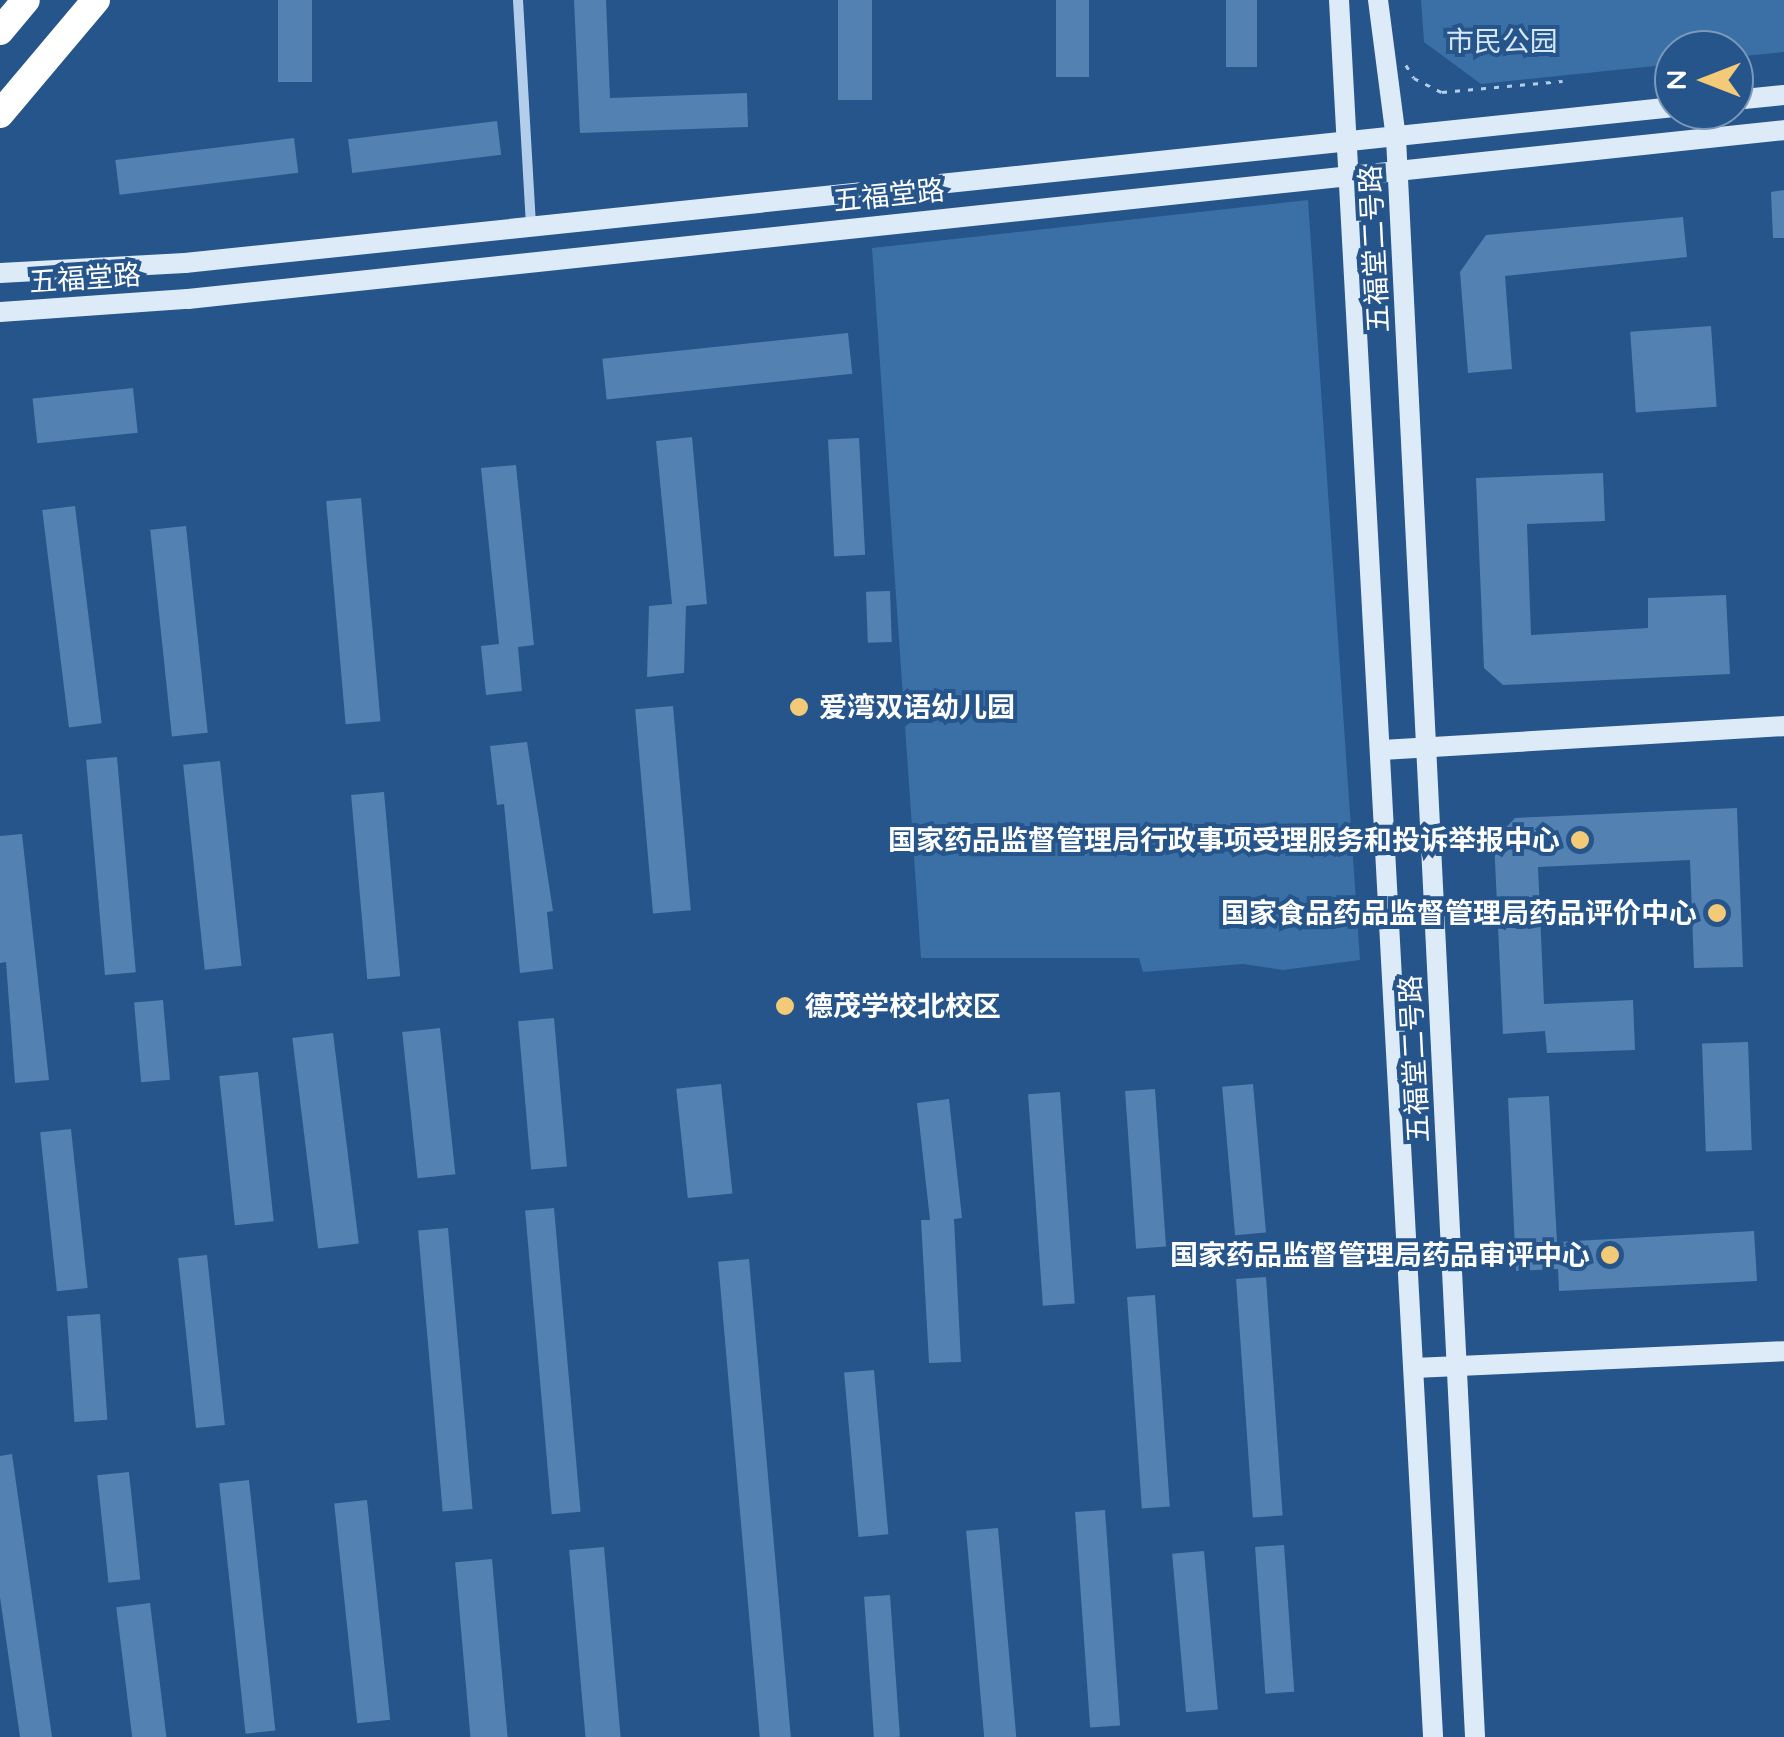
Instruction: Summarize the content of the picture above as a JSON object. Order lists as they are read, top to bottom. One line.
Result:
{"streets":{"main road":["五福堂路","五福堂二号路"]},"crossings":[["五福堂路","五福堂二号路"]],"parks":["市民公园"],"places":["爱湾双语幼儿园","国家药品监督管理局行政事项受理服务和投诉举报中心","国家食品药品监督管理局药品评价中心","德茂学校北校区","国家药品监督管理局药品审评中心"],"north":"left"}
